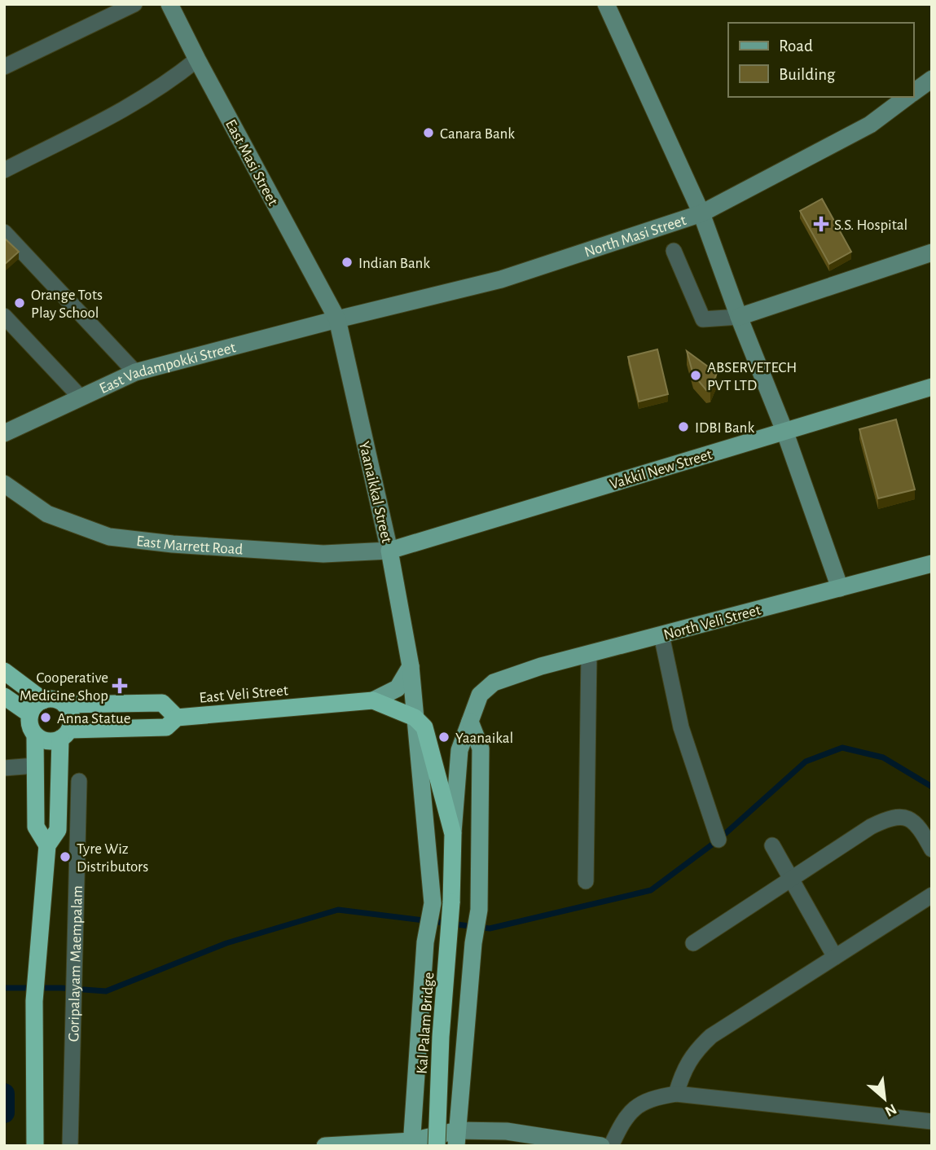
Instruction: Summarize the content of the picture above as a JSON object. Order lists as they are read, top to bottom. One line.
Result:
{"streets":{"highway":["East Veli Street","Kal Palam Bridge"],"main road":["East Masi Street","North Masi Street","East Vadampokki Street","Vakkil New Street","Yaanaikkal Street","East Marrett Road","North Veli Street"],"street":["Goripalayam Maempalam"]},"crossings":[["East Masi Street","North Masi Street"],["East Masi Street","East Vadampokki Street"],["East Masi Street","Yaanaikkal Street"],["North Masi Street","East Vadampokki Street"],["North Masi Street","Yaanaikkal Street"],["East Vadampokki Street","Yaanaikkal Street"],["Vakkil New Street","Yaanaikkal Street"],["Vakkil New Street","East Marrett Road"],["Yaanaikkal Street","East Marrett Road"],["Yaanaikkal Street","East Veli Street"],["Yaanaikkal Street","Kal Palam Bridge"]],"places":{"other":["Canara Bank","Indian Bank","Orange Tots Play School","ABSERVETECH PVT LTD","IDBI Bank","Anna Statue","Yaanaikal","Tyre Wiz Distributors"],"health":["S.S. Hospital","Cooperative Medicine Shop"]},"legend":["Road","Building"],"north":"bottom right"}
